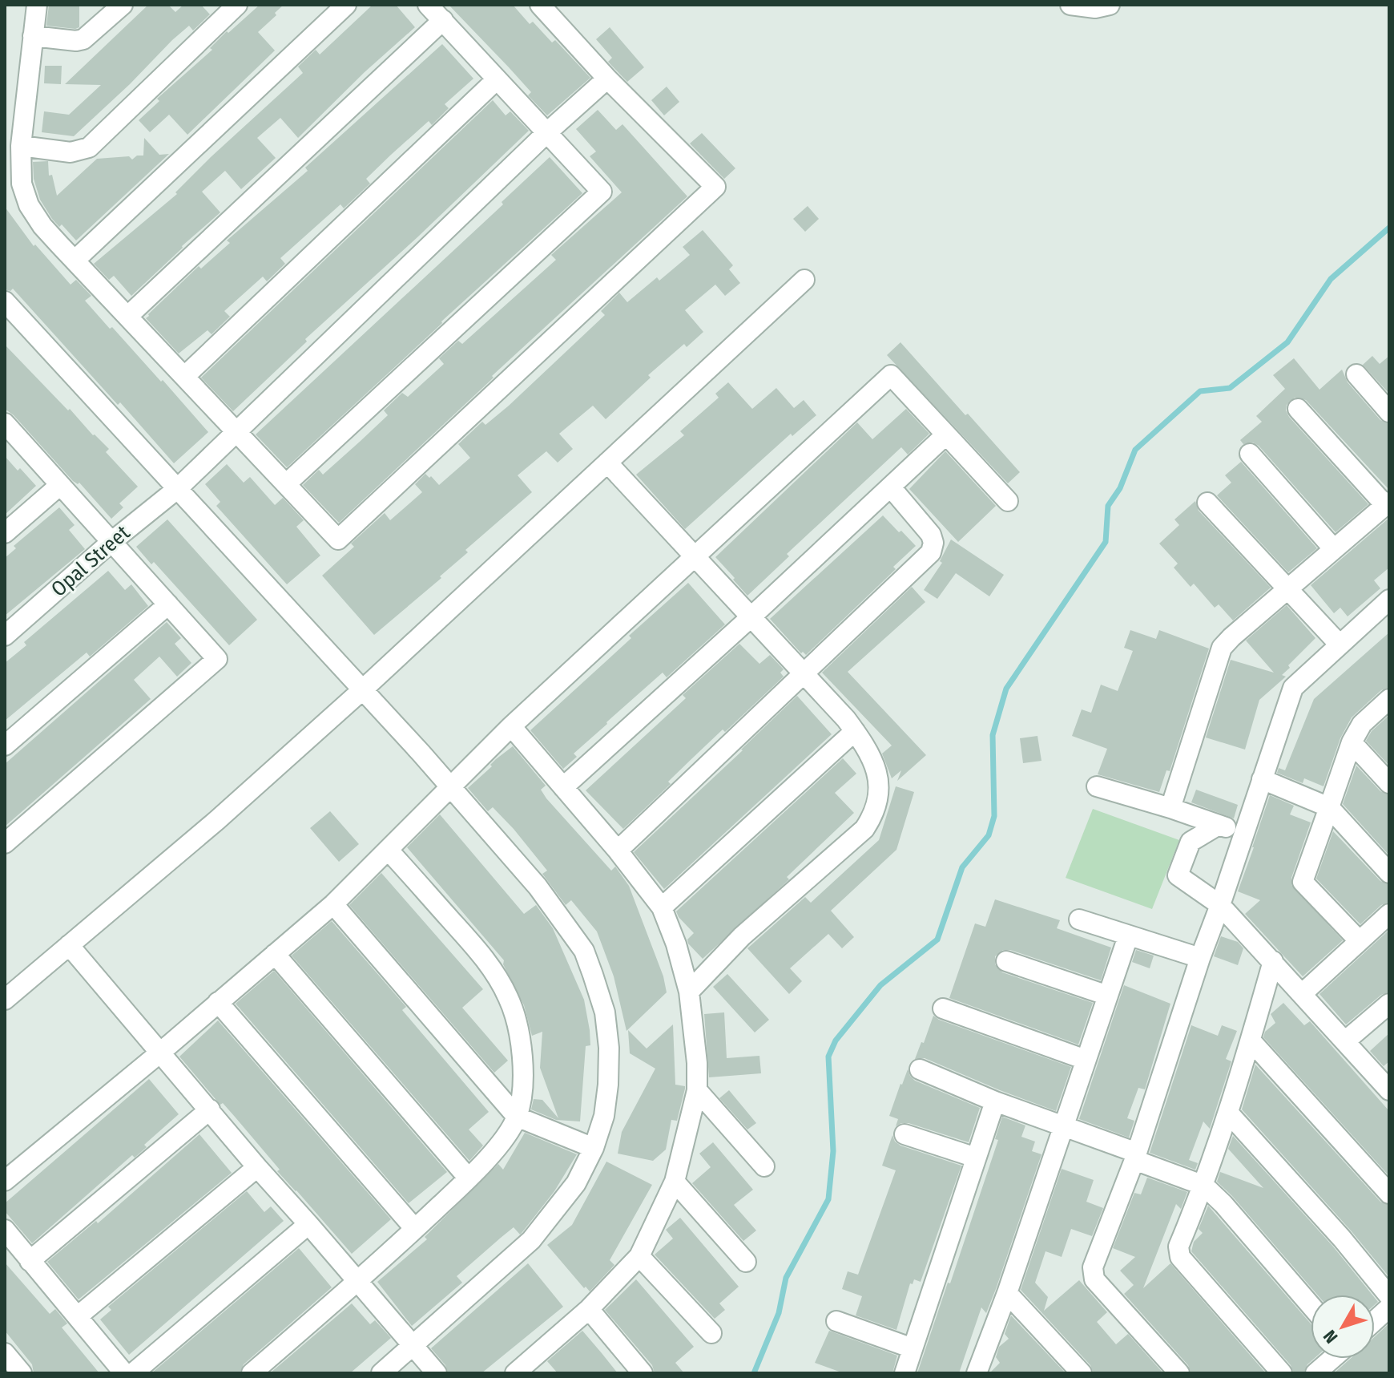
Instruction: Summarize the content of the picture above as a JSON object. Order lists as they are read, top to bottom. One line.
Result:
{"streets":{"street":["Opal Street"]},"north":"bottom left"}
